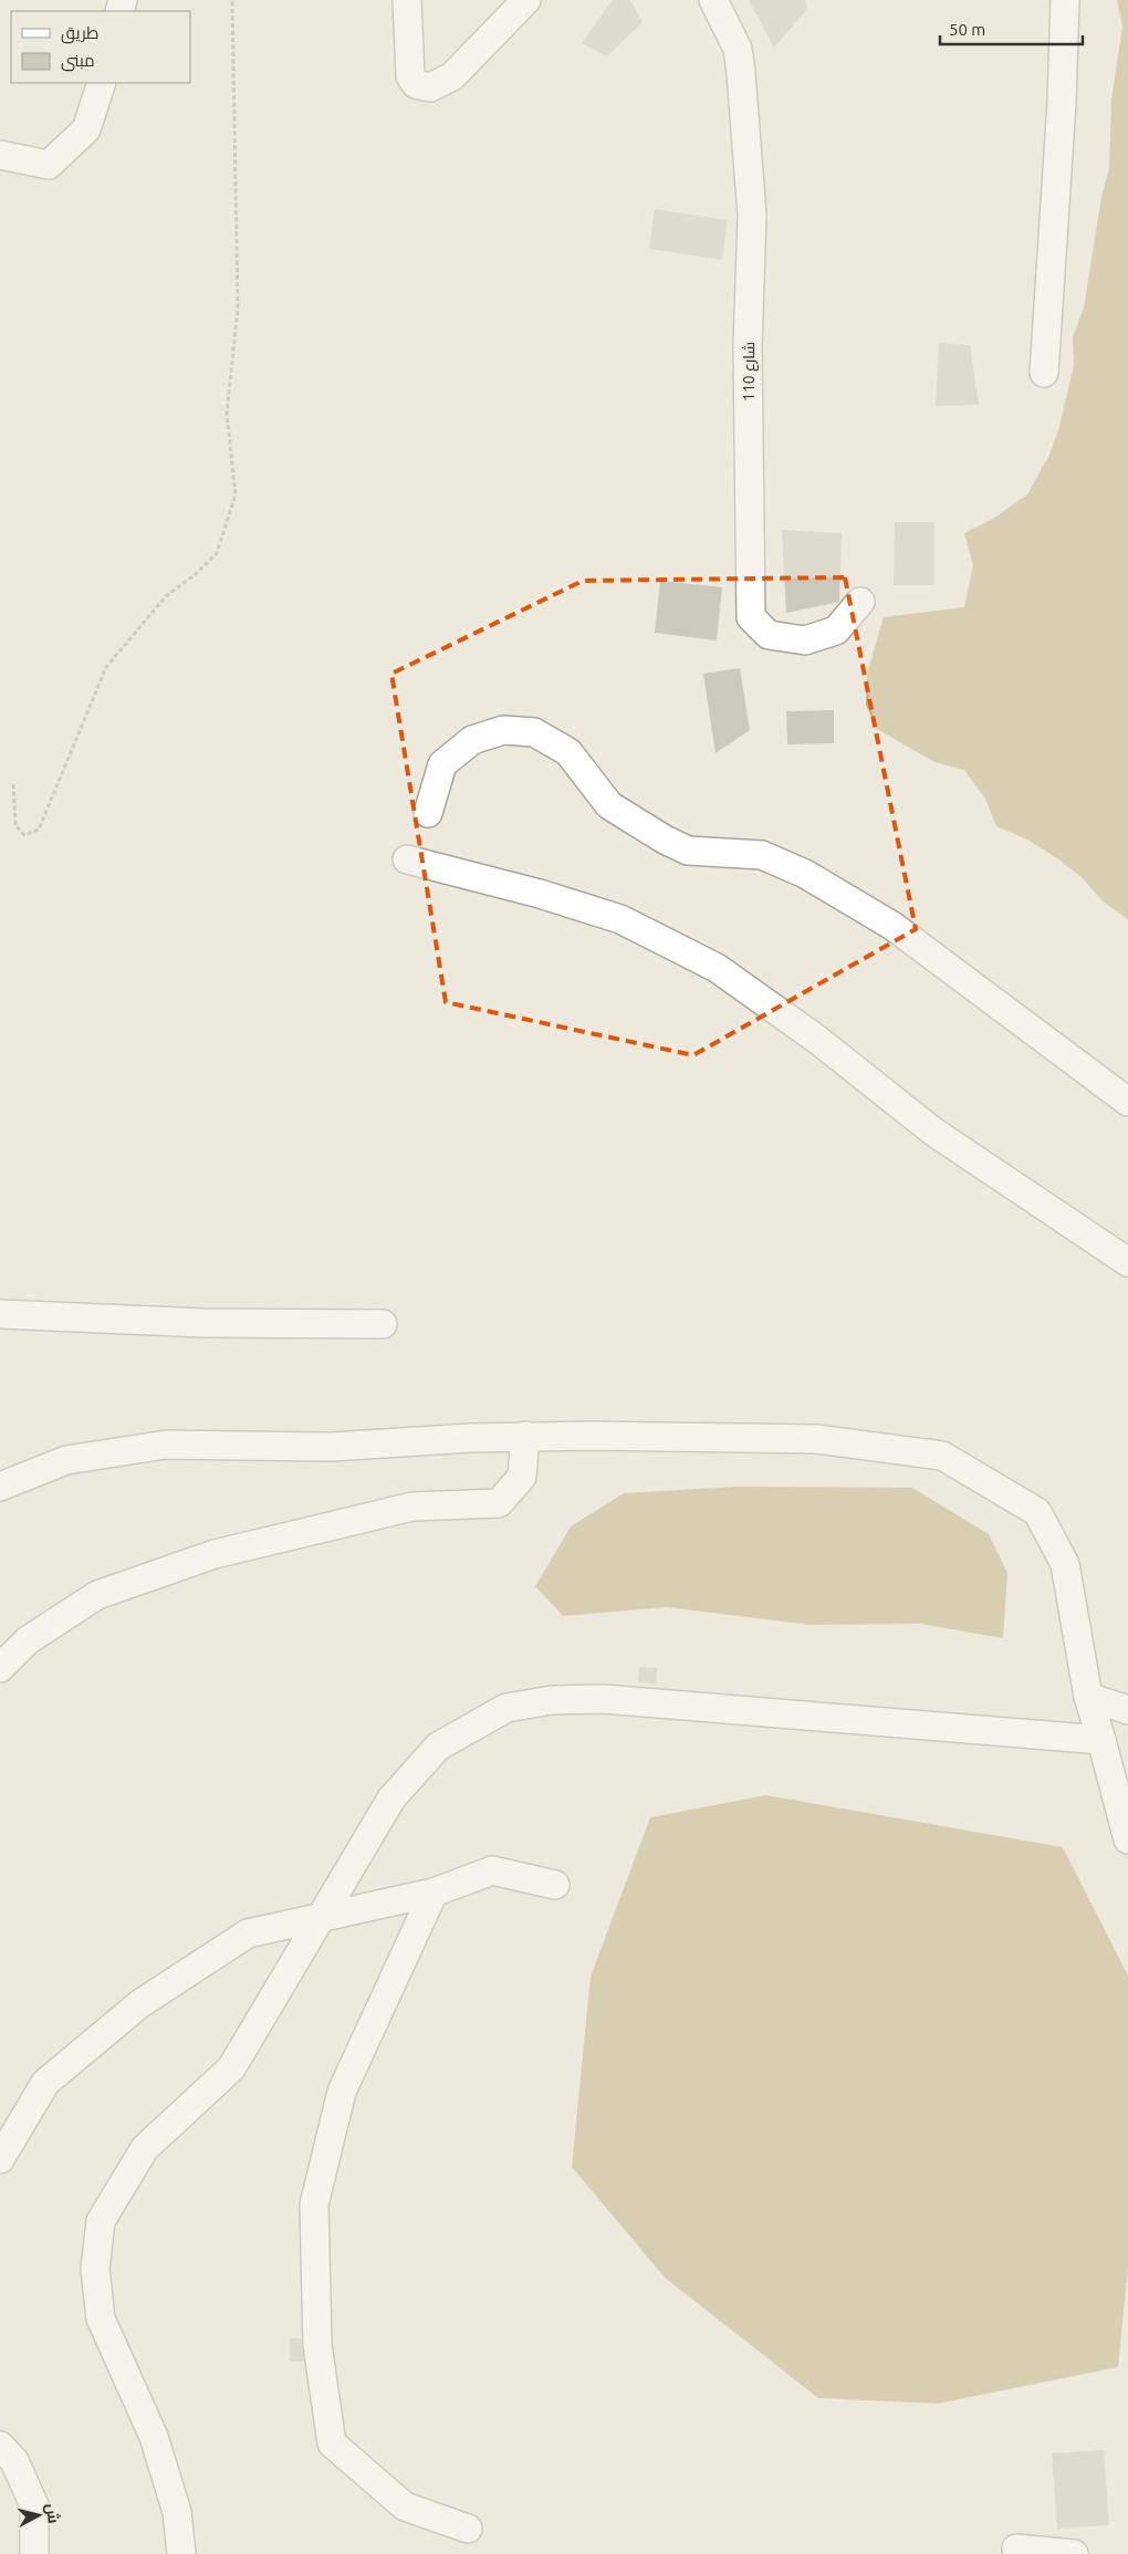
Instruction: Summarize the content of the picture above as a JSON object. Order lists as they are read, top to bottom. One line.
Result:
{"streets":{"street":["شارع 110"]},"legend":["طريق","مبنى"],"scale_bar":"50 m","north":"right"}
